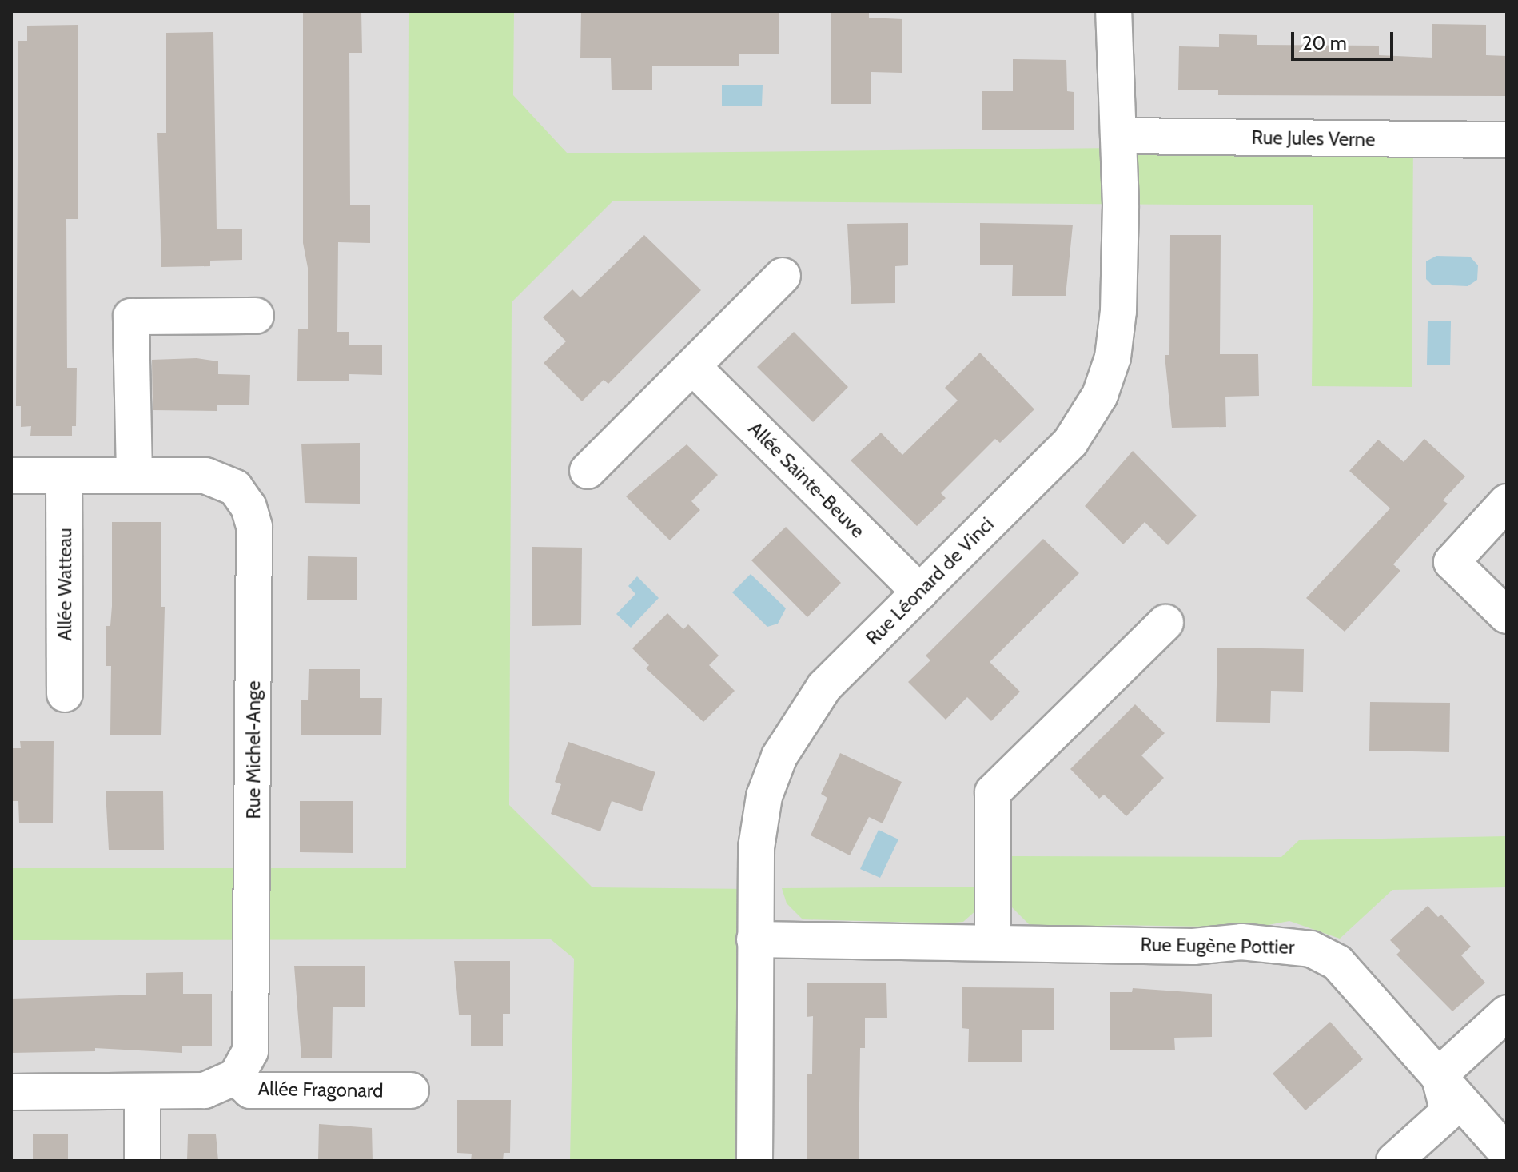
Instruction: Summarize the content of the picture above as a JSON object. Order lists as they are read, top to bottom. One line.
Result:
{"streets":{"street":["Rue Jules Verne","Allée Sainte-Beuve","Rue Léonard de Vinci","Allée Watteau","Rue Michel-Ange","Rue Eugène Pottier","Allée Fragonard"]},"crossings":[["Rue Jules Verne","Rue Léonard de Vinci"],["Allée Sainte-Beuve","Rue Léonard de Vinci"],["Rue Léonard de Vinci","Rue Eugène Pottier"],["Allée Watteau","Rue Michel-Ange"],["Rue Michel-Ange","Allée Fragonard"]],"scale_bar":"20 m"}
